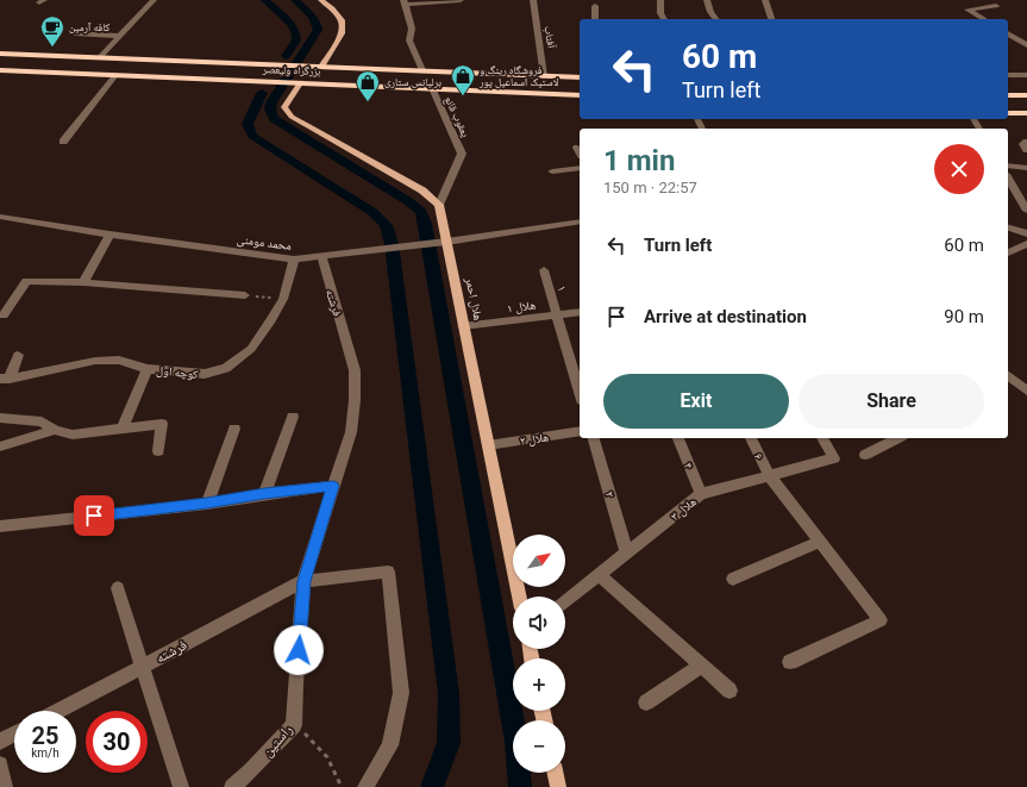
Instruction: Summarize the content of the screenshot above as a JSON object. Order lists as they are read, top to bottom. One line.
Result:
{"streets":{"highway":["بزرگراه ولیعصر"],"main road":["هلال احمر"],"street":["آفتاب","یعقوب قانع","محمد مومنی","۱","فرشته","هلال ۱","کوچه اول","هلال ۲","۶","۴","۲","هلال ۳","راستین"]},"crossings":[["آفتاب","بزرگراه ولیعصر"],["بزرگراه ولیعصر","یعقوب قانع"],["یعقوب قانع","هلال احمر"],["محمد مومنی","هلال احمر"],["محمد مومنی","فرشته"],["محمد مومنی","کوچه اول"],["۱","هلال ۱"],["هلال احمر","هلال ۱"],["هلال احمر","هلال ۲"],["فرشته","راستین"],["۶","هلال ۳"],["۴","هلال ۳"],["۲","هلال ۳"]],"places":{"cafe":["کافه آرمین"],"shop":["فروشگاه رینگ و لاستیک اسماعیل پور","برلیانس ستاری"]},"north":"top right","page":{"turn":["60 m","Turn left"],"heading":["1 min","150 m · 22:57"],"list":[{"name":"Turn left","value":"60 m"},{"name":"Arrive at destination","value":"90 m"}],"buttons":["Exit","Share"],"map_buttons":["+","−"],"speed":"25 km/h","limit":"30"}}
